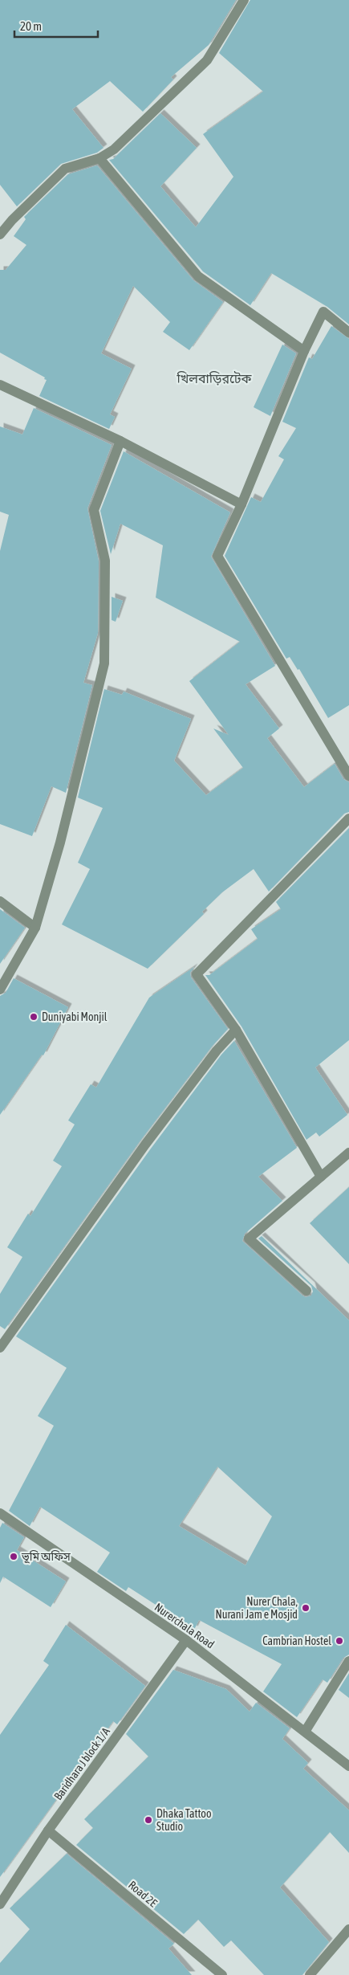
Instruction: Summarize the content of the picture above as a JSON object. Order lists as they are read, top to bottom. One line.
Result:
{"streets":{"street":["Nurerchala Road","Baridhara J block 1/A","Road 2E"]},"crossings":[["Nurerchala Road","Baridhara J block 1/A"],["Baridhara J block 1/A","Road 2E"]],"districts":["খিলবাড়িরটেক"],"places":["Duniyabi Monjil","ভূমি অফিস","Nurer Chala, Nurani Jam e Mosjid","Cambrian Hostel","Dhaka Tattoo Studio"],"scale_bar":"20 m"}
